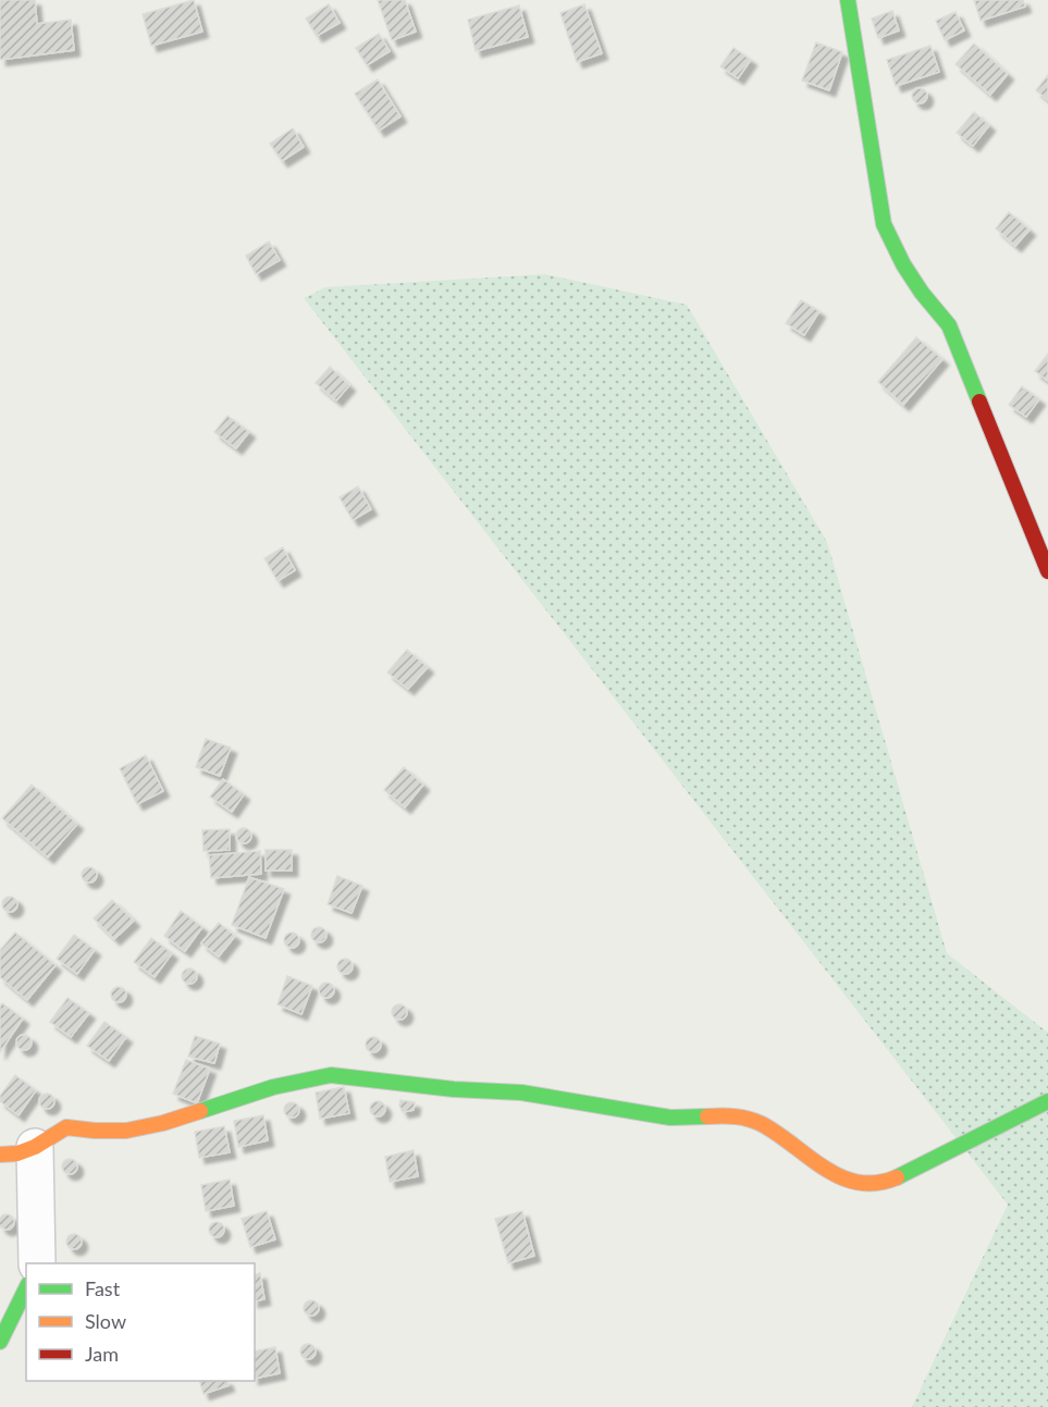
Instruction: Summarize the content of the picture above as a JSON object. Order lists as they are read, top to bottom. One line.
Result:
{"legend":["Fast","Slow","Jam"]}
